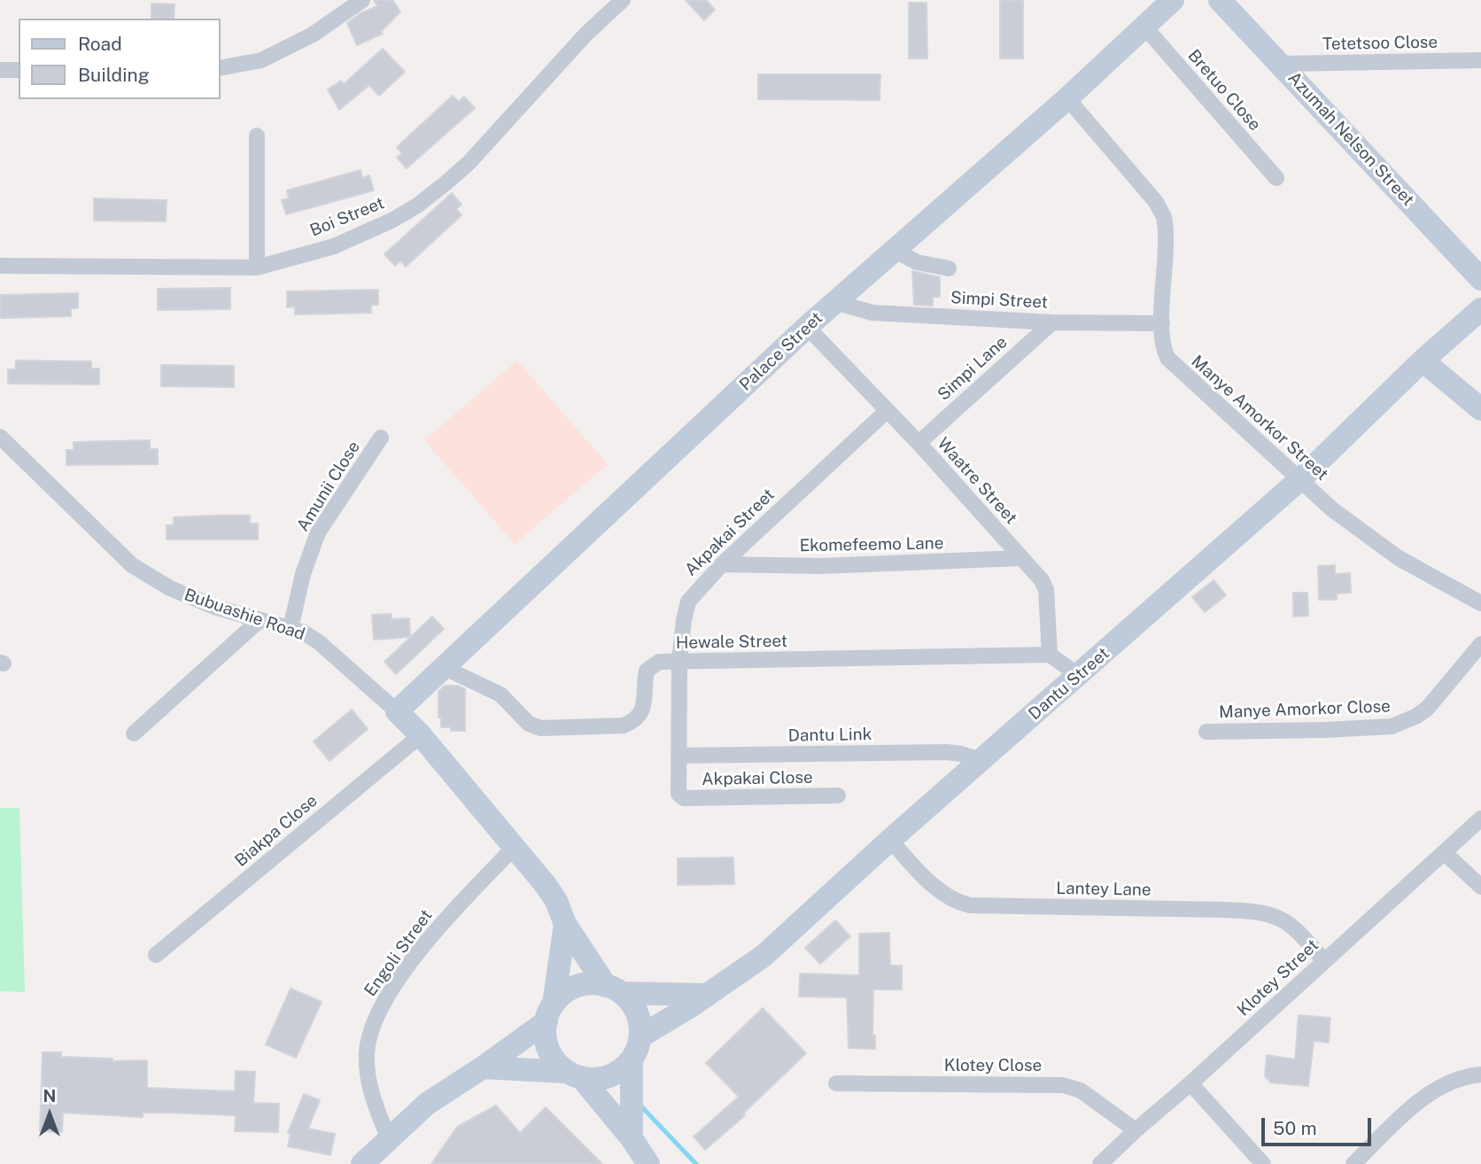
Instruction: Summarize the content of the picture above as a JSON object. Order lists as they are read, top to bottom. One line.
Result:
{"streets":{"street":["Tetetsoo Close","Bretuo Close","Azumah Nelson Street","Boi Street","Simpi Street","Palace Street","Simpi Lane","Manye Amorkor Street","Waatre Street","Amunii Close","Akpakai Street","Ekomefeemo Lane","Bubuashie Road","Hewale Street","Dantu Street","Manye Amorkor Close","Dantu Link","Akpakai Close","Biakpa Close","Lantey Lane","Engoli Street","Klotey Street","Klotey Close"]},"crossings":[["Tetetsoo Close","Azumah Nelson Street"],["Bretuo Close","Palace Street"],["Simpi Street","Palace Street"],["Simpi Street","Simpi Lane"],["Simpi Street","Manye Amorkor Street"],["Palace Street","Manye Amorkor Street"],["Palace Street","Waatre Street"],["Palace Street","Bubuashie Road"],["Palace Street","Hewale Street"],["Simpi Lane","Waatre Street"],["Manye Amorkor Street","Dantu Street"],["Waatre Street","Akpakai Street"],["Waatre Street","Ekomefeemo Lane"],["Waatre Street","Hewale Street"],["Amunii Close","Bubuashie Road"],["Akpakai Street","Ekomefeemo Lane"],["Akpakai Street","Hewale Street"],["Akpakai Street","Dantu Link"],["Akpakai Street","Akpakai Close"],["Bubuashie Road","Dantu Street"],["Bubuashie Road","Biakpa Close"],["Bubuashie Road","Engoli Street"],["Dantu Street","Dantu Link"],["Dantu Street","Lantey Lane"],["Lantey Lane","Klotey Street"],["Klotey Street","Klotey Close"]],"legend":["Road","Building"],"scale_bar":"50 m","north":"top"}
